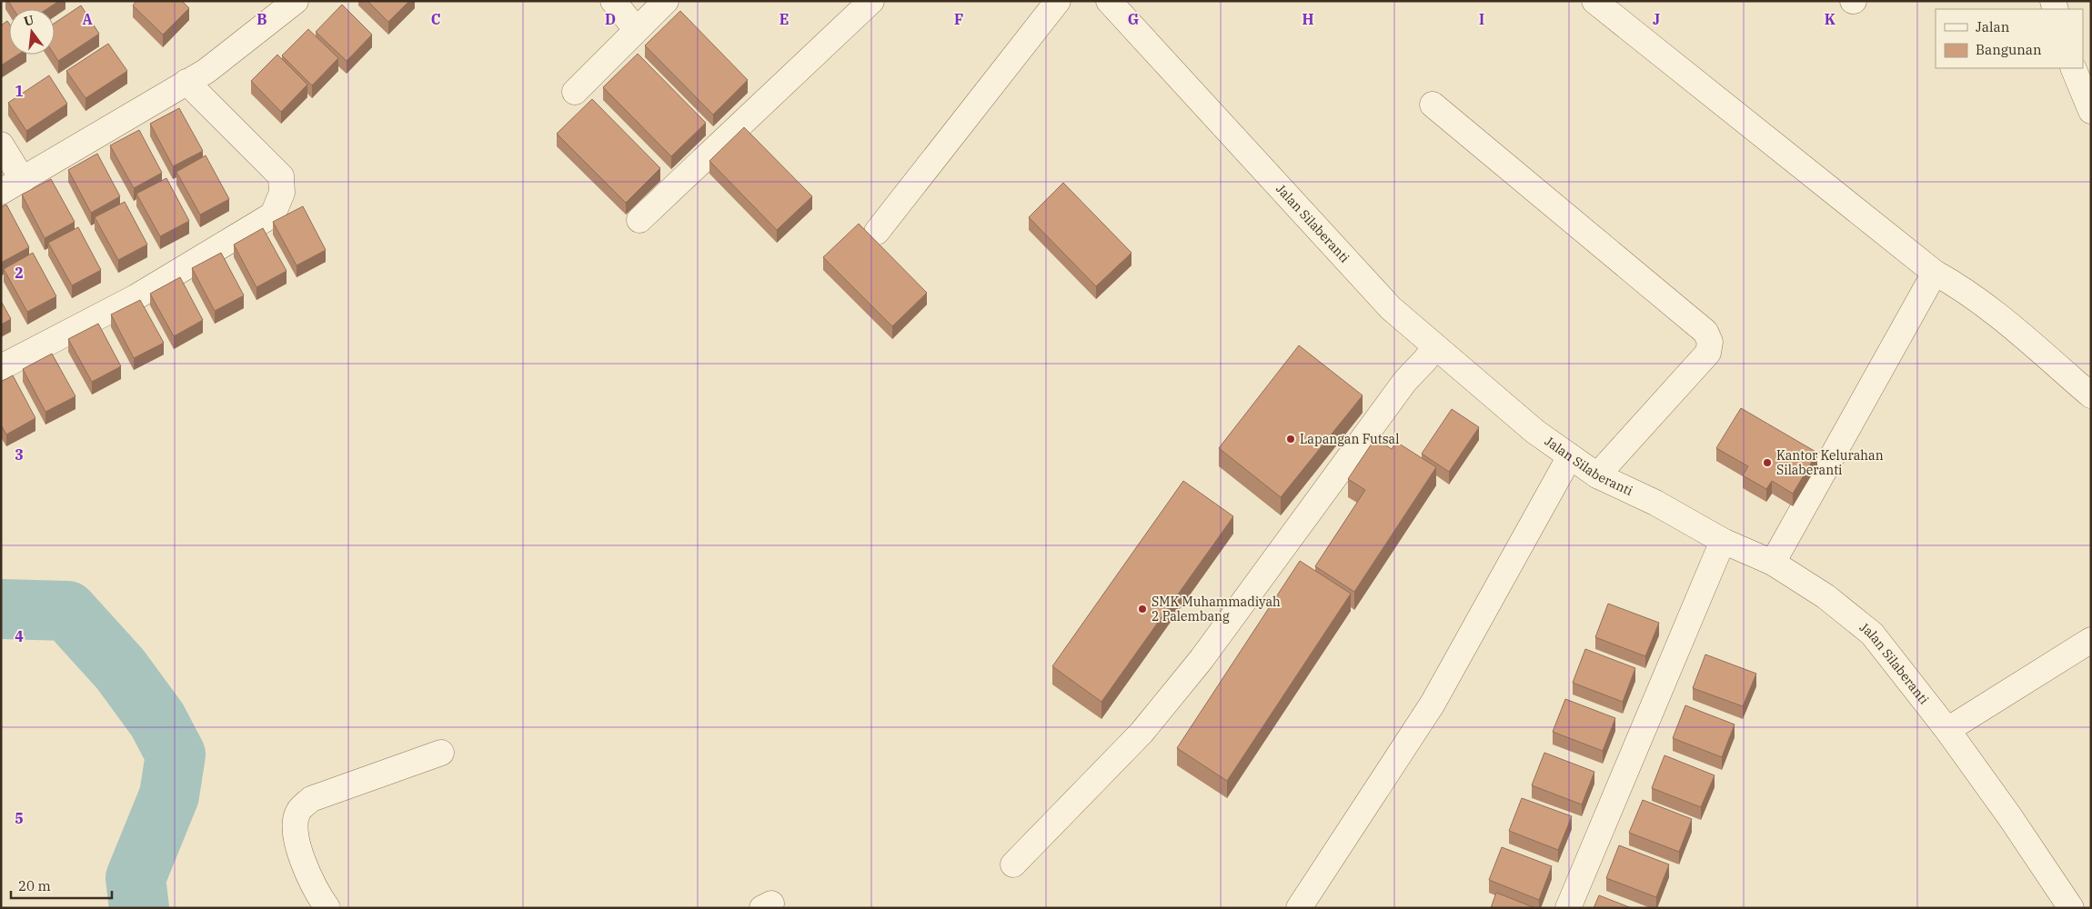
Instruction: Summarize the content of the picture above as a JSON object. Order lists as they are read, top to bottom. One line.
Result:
{"streets":{"street":["Jalan Silaberanti"]},"places":["Lapangan Futsal","Kantor Kelurahan Silaberanti","SMK Muhammadiyah 2 Palembang"],"legend":["Jalan","Bangunan"],"scale_bar":"20 m","north":"top","grid":{"columns":["A","B","C","D","E","F","G","H","I","J","K"],"rows":["1","2","3","4","5"]}}
